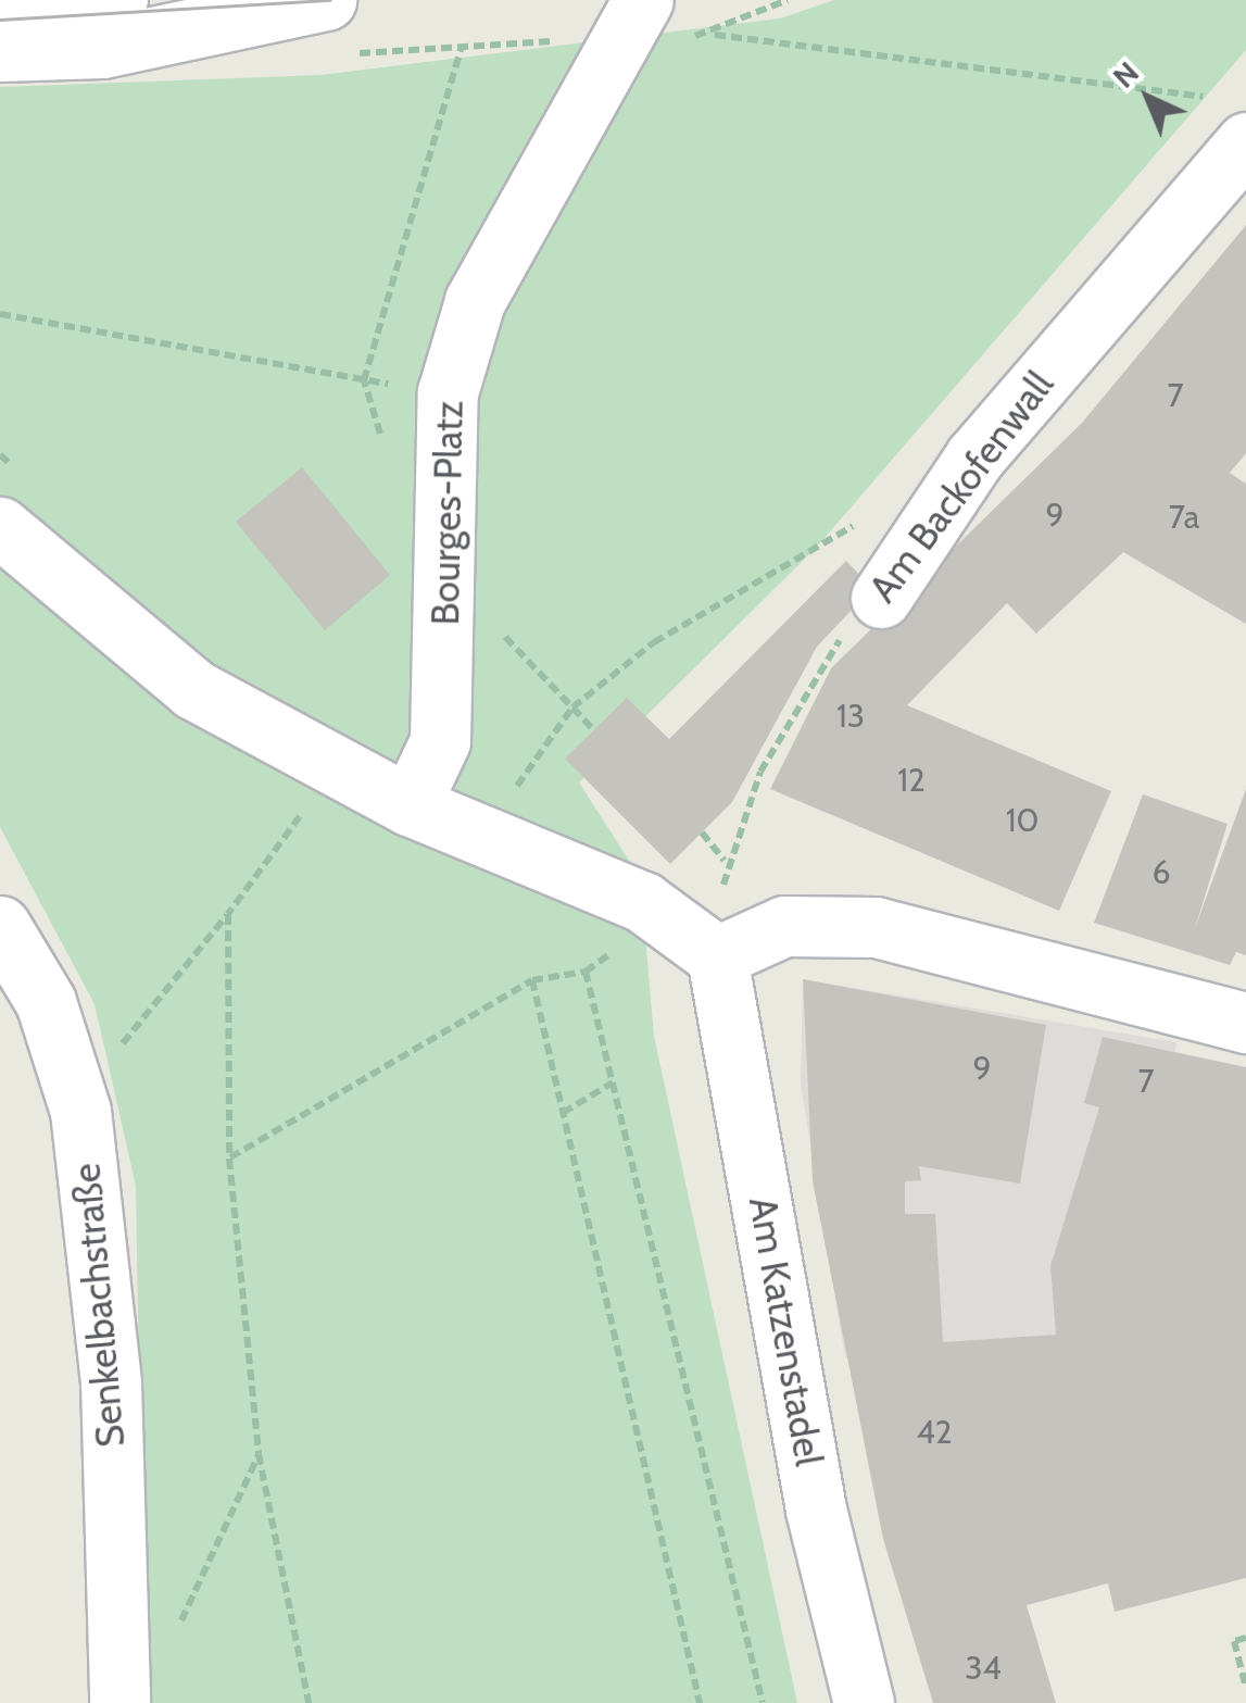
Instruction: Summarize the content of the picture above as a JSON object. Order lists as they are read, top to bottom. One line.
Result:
{"streets":{"street":["Am Backofenwall","Bourges-Platz","Senkelbachstraße","Am Katzenstadel"]},"house_numbers":["7","9","7a","13","12","10","6","9","7","42","34"],"north":"top left"}
